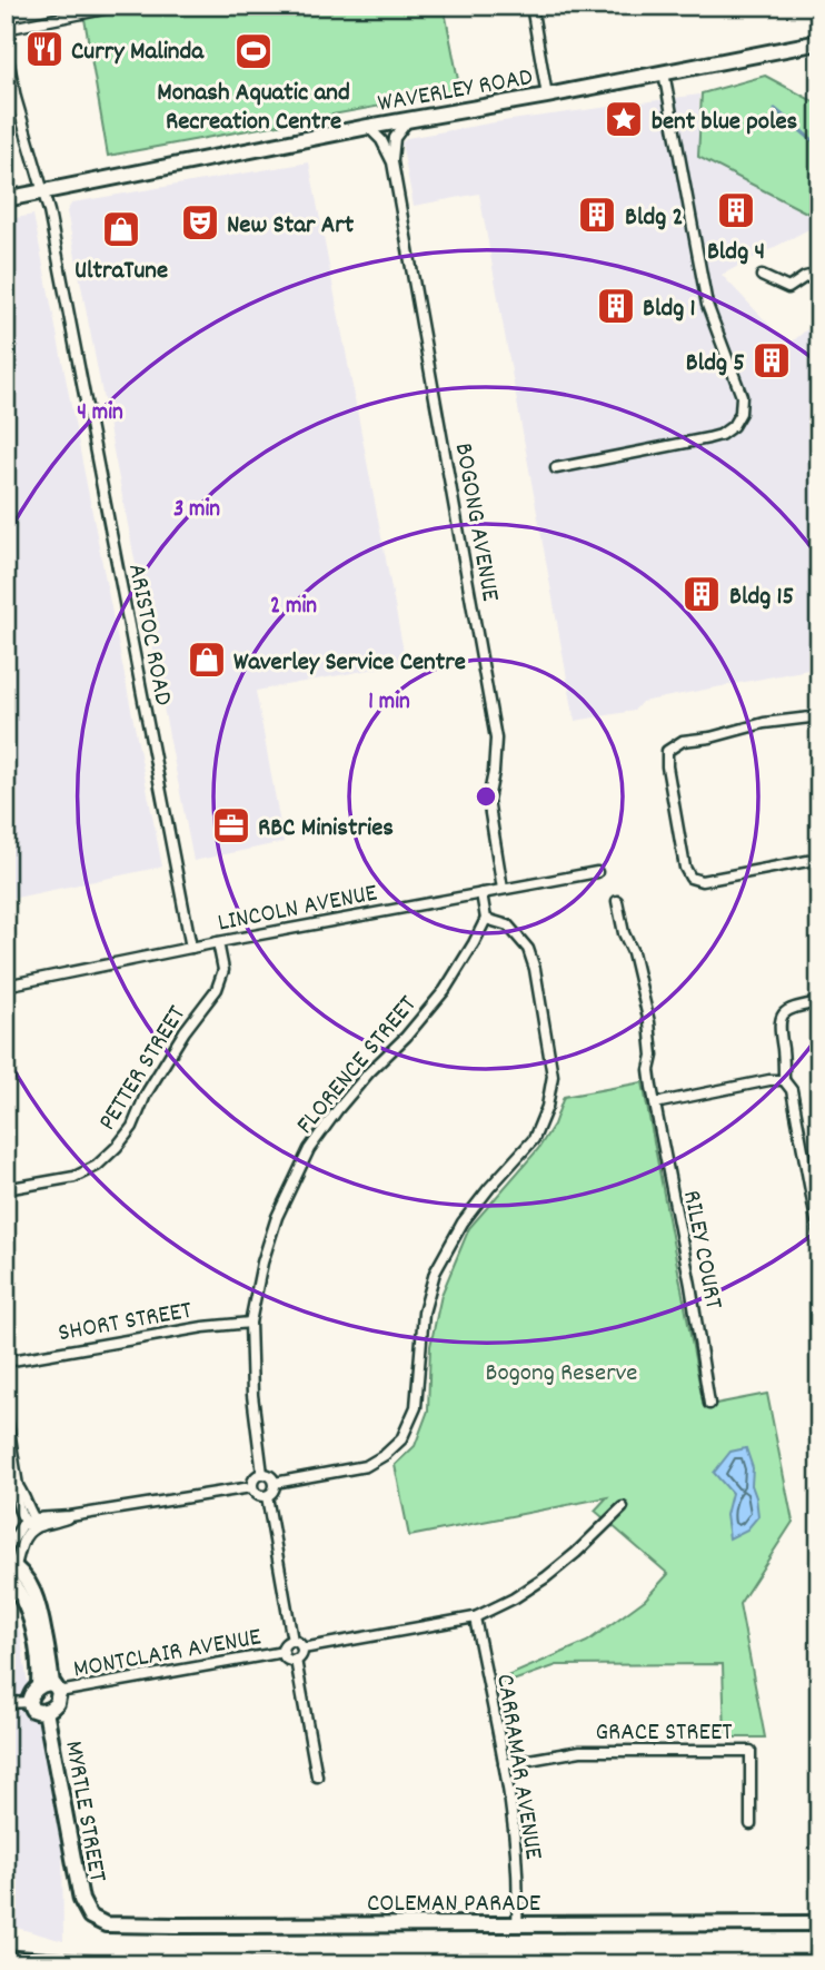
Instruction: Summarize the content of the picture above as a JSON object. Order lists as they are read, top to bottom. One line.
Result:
{"streets":{"street":["WAVERLEY ROAD","BOGONG AVENUE","ARISTOC ROAD","LINCOLN AVENUE","FLORENCE STREET","PETTER STREET","RILEY COURT","SHORT STREET","MONTCLAIR AVENUE","GRACE STREET","CARRAMAR AVENUE","MYRTLE STREET","COLEMAN PARADE"]},"crossings":[["WAVERLEY ROAD","BOGONG AVENUE"],["WAVERLEY ROAD","ARISTOC ROAD"],["BOGONG AVENUE","LINCOLN AVENUE"],["ARISTOC ROAD","LINCOLN AVENUE"],["LINCOLN AVENUE","PETTER STREET"],["FLORENCE STREET","SHORT STREET"],["MONTCLAIR AVENUE","MYRTLE STREET"],["GRACE STREET","CARRAMAR AVENUE"],["CARRAMAR AVENUE","COLEMAN PARADE"],["MYRTLE STREET","COLEMAN PARADE"]],"parks":["Bogong Reserve"],"places":{"restaurant":["Curry Malinda"],"sports":["Monash Aquatic and Recreation Centre"],"place":["bent blue poles"],"building":["Bldg 4","Bldg 2","Bldg 1","Bldg 5","Bldg 15"],"theatre":["New Star Art"],"shop":["UltraTune","Waverley Service Centre"],"office":["RBC Ministries"]},"rings":["4 min","3 min","2 min","1 min"]}
